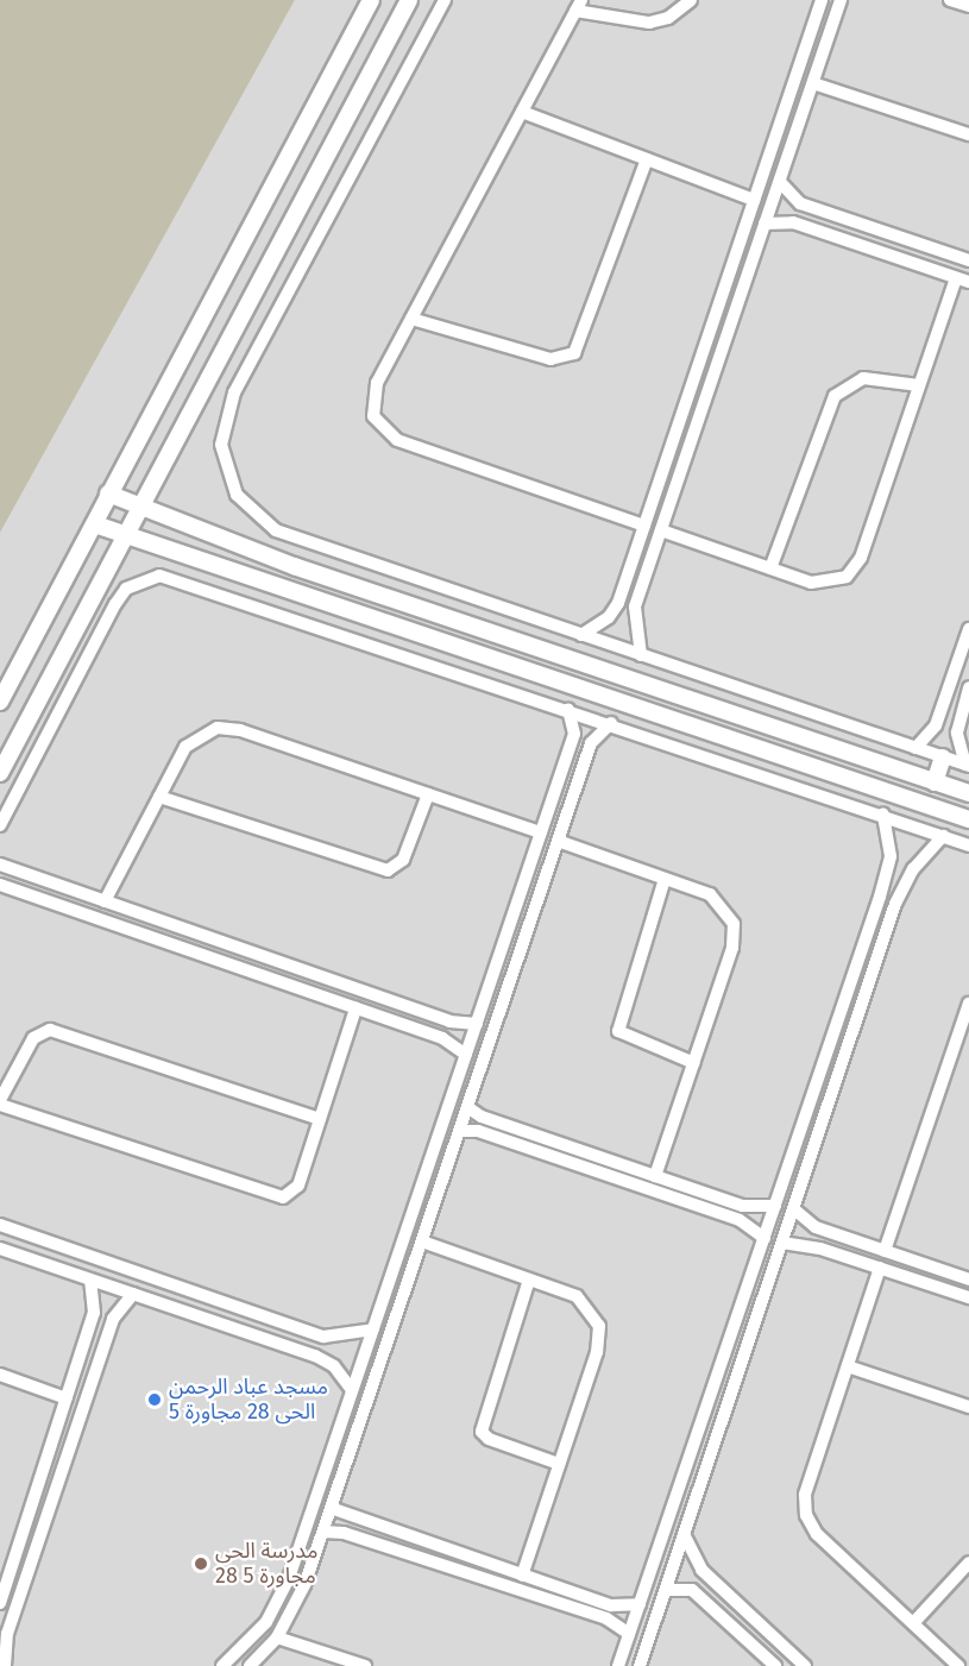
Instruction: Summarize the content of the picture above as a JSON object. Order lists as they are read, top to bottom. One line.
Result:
{"places":["مسجد عباد الرحمن الحى 28 مجاورة 5","مدرسة الحى 28 مجاورة 5"]}
